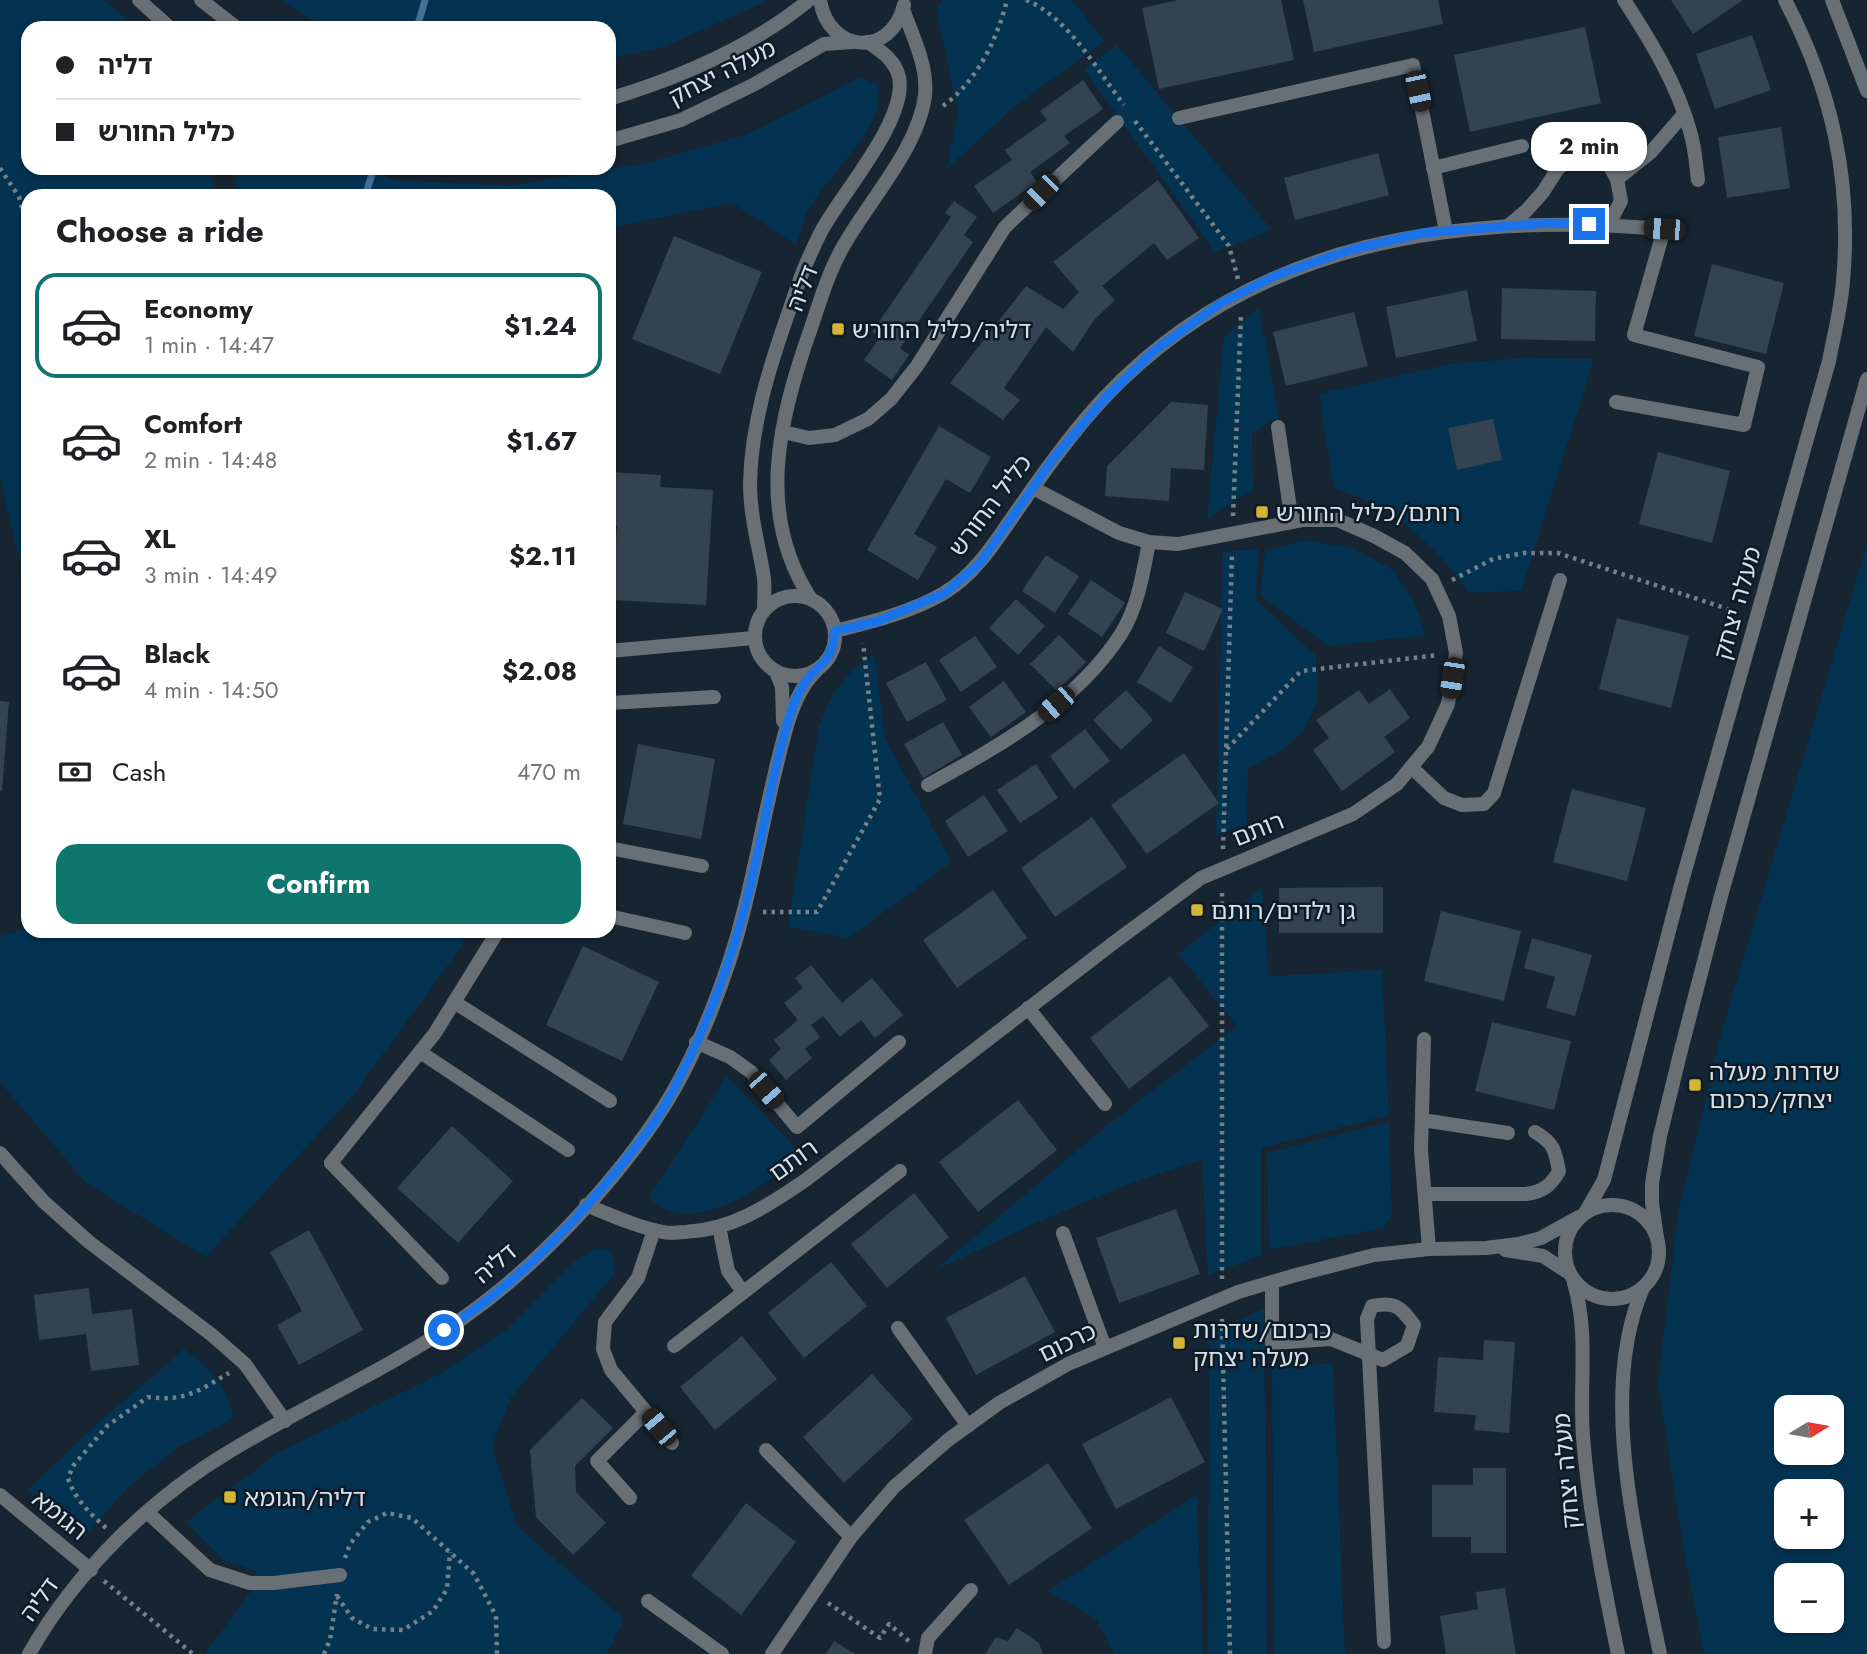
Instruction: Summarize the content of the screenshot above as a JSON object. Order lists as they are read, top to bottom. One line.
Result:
{"streets":{"street":["מעלה יצחק","דליה","כליל החורש","רותם","כרכום","הגומא"]},"crossings":[["מעלה יצחק","דליה"],["מעלה יצחק","כרכום"],["דליה","כליל החורש"],["דליה","רותם"],["דליה","הגומא"],["כליל החורש","רותם"]],"places":{"transit":["דליה/כליל החורש","רותם/כליל החורש","גן ילדים/רותם","שדרות מעלה יצחק/כרכום","כרכום/שדרות מעלה יצחק","דליה/הגומא"]},"north":"right","page":{"banner":["דליה","כליל החורש"],"bubble":"2 min","heading":"Choose a ride","list":[{"name":"Economy","note":"1 min · 14:47","value":"$1.24"},{"name":"Comfort","note":"2 min · 14:48","value":"$1.67"},{"name":"XL","note":"3 min · 14:49","value":"$2.11"},{"name":"Black","note":"4 min · 14:50","value":"$2.08"}],"pay":["Cash","470 m"],"buttons":"Confirm","map_buttons":["+","−"]}}
